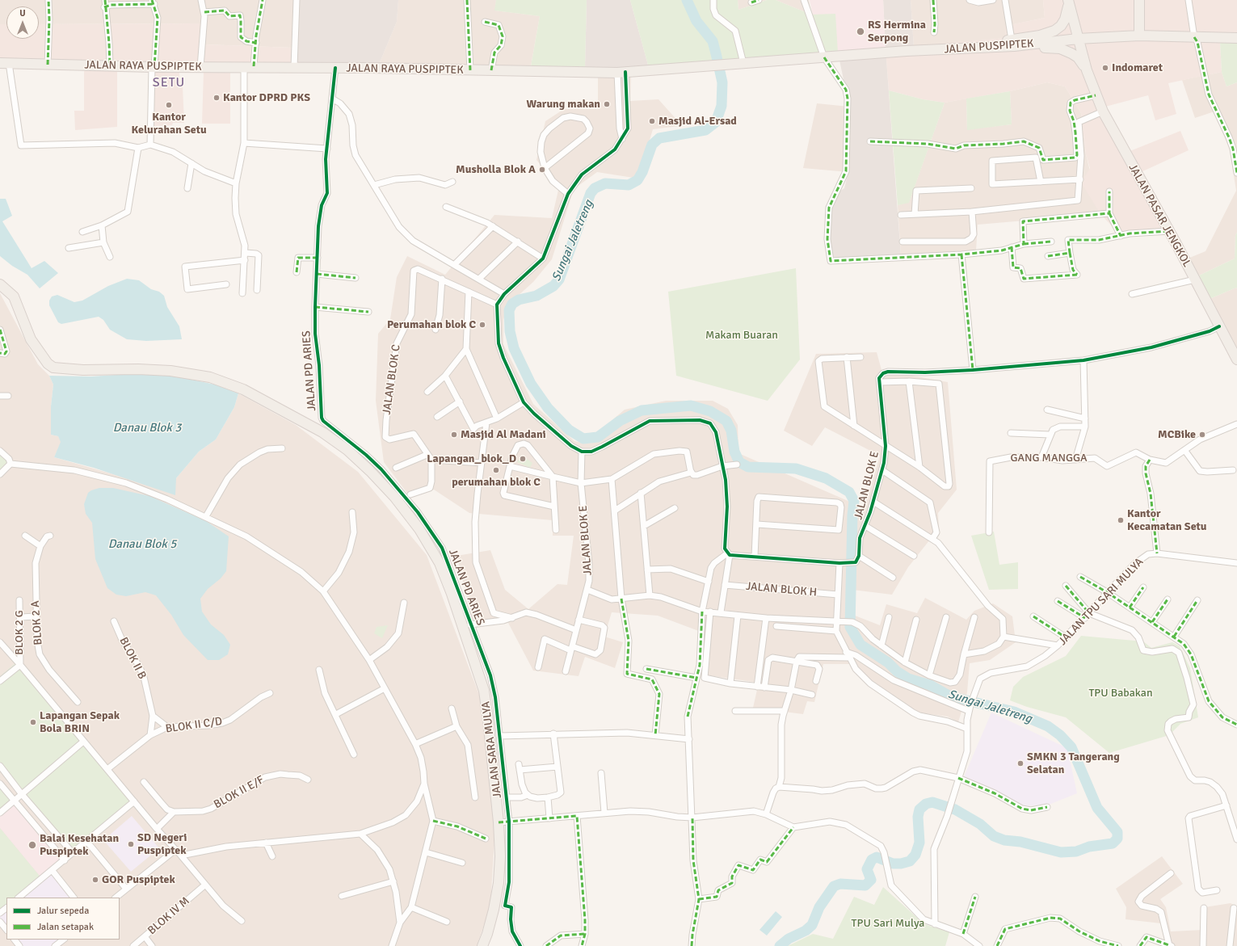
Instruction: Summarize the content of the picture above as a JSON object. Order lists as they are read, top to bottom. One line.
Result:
{"streets":{"main road":["JALAN PUSPIPTEK","JALAN RAYA PUSPIPTEK","JALAN PASAR JENGKOL"],"street":["JALAN PD ARIES","JALAN BLOK C","GANG MANGGA","JALAN BLOK E","JALAN BLOK H","JALAN TPU SARI MULYA","BLOK 2 A","BLOK 2 G","BLOK II B","BLOK II C/D","JALAN SARA MULYA","BLOK II E/F","BLOK IV M"]},"crossings":[["JALAN PUSPIPTEK","JALAN RAYA PUSPIPTEK"],["JALAN PUSPIPTEK","JALAN PASAR JENGKOL"],["JALAN RAYA PUSPIPTEK","JALAN PD ARIES"],["JALAN PD ARIES","JALAN SARA MULYA"],["BLOK II B","BLOK II C/D"]],"districts":["SETU"],"water":["Sungai Jaletreng","Danau Blok 3","Danau Blok 5"],"parks":["Makam Buaran","TPU Babakan","TPU Sari Mulya"],"places":["RS Hermina Serpong","Indomaret","Kantor DPRD PKS","Warung makan","Kantor Kelurahan Setu","Masjid Al-Ersad","Musholla Blok A","Perumahan blok C","Masjid Al Madani","MCBike","Lapangan_blok_D","perumahan blok C","Kantor Kecamatan Setu","Lapangan Sepak Bola BRIN","SMKN 3 Tangerang Selatan","SD Negeri Puspiptek","Balai Kesehatan Puspiptek","GOR Puspiptek"],"legend":["Jalur sepeda","Jalan setapak"],"north":"top"}
